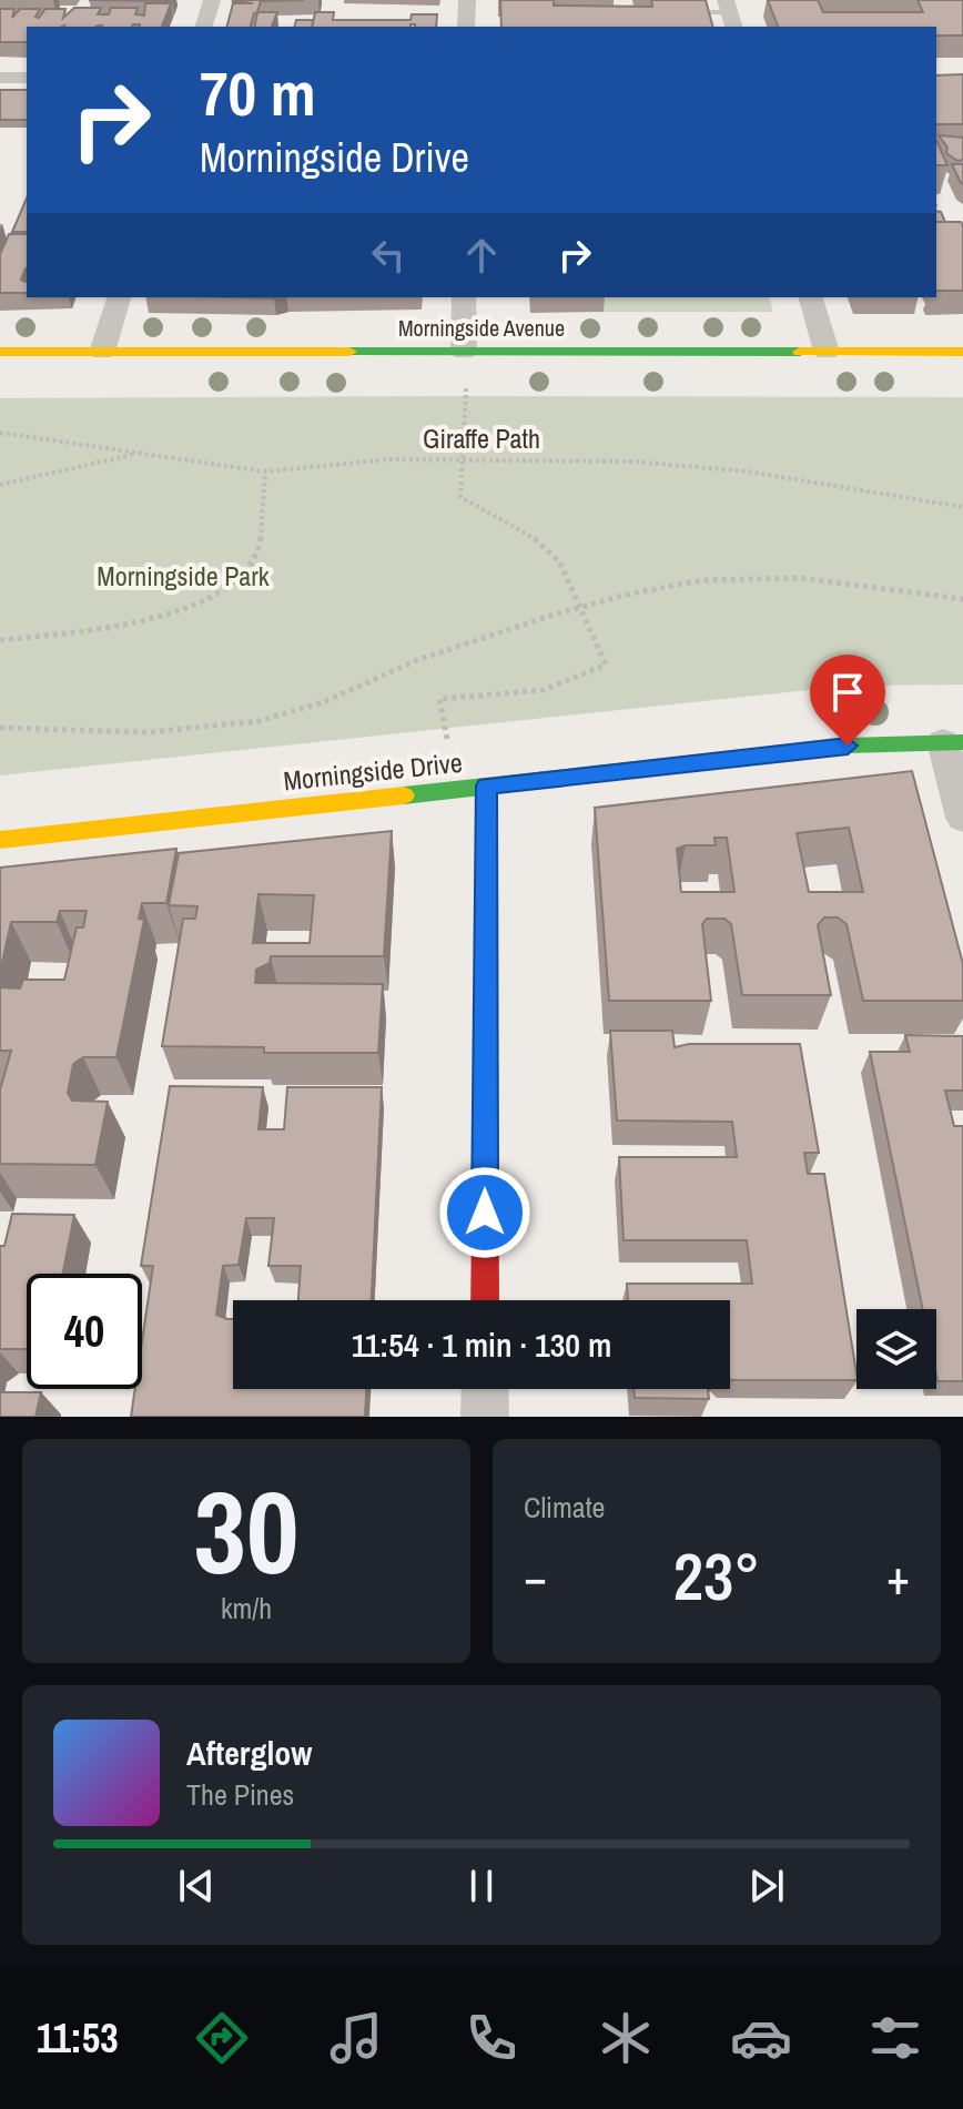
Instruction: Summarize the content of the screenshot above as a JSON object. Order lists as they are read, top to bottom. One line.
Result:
{"streets":{"street":["Morningside Avenue","Morningside Drive"],"path":["Giraffe Path"]},"parks":["Morningside Park"],"page":{"turn":["70 m","Morningside Drive"],"limit":"40","trip":"11:54 · 1 min · 130 m","tile":[["30","km/h"],"Climate"],"heat":["−","23°","+"],"song":["Afterglow","The Pines"],"tabs":"11:53"}}
